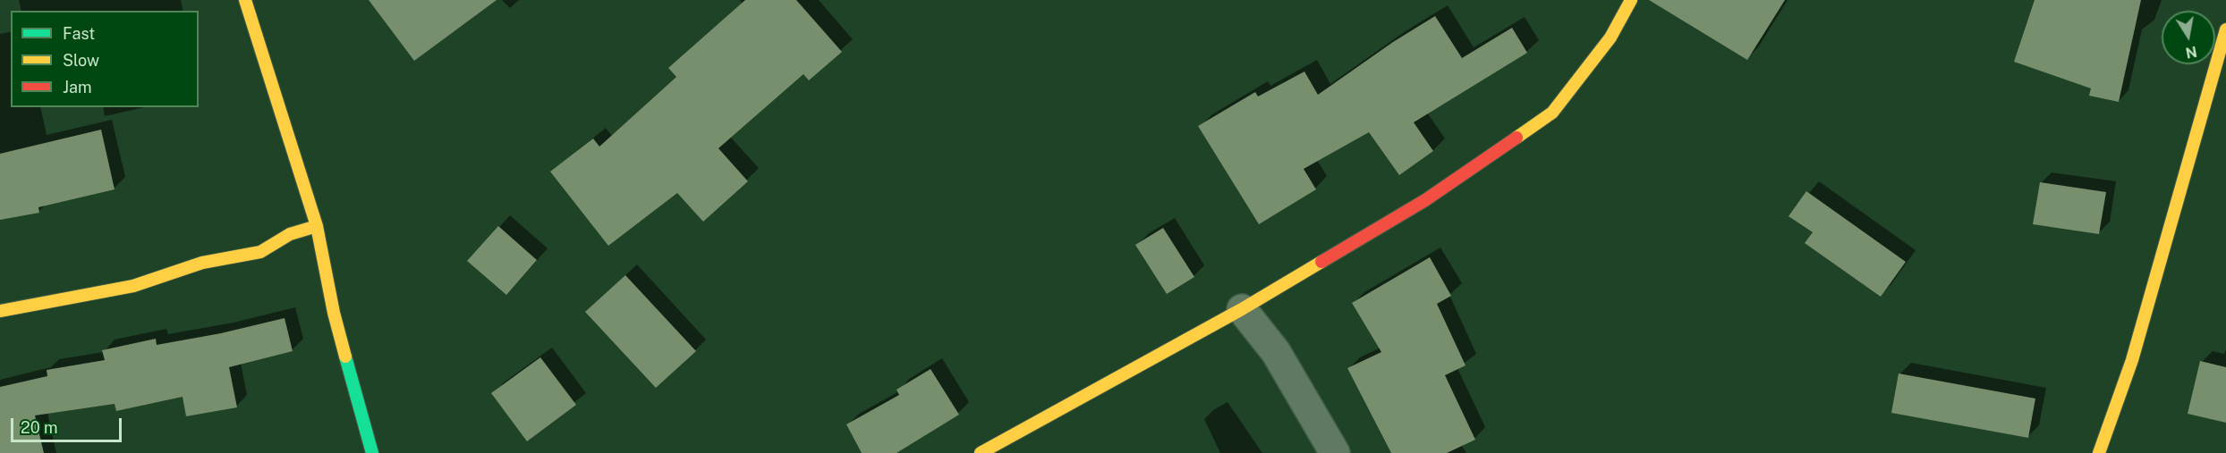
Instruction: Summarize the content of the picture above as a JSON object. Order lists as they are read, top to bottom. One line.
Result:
{"legend":["Fast","Slow","Jam"],"scale_bar":"20 m","north":"bottom"}
